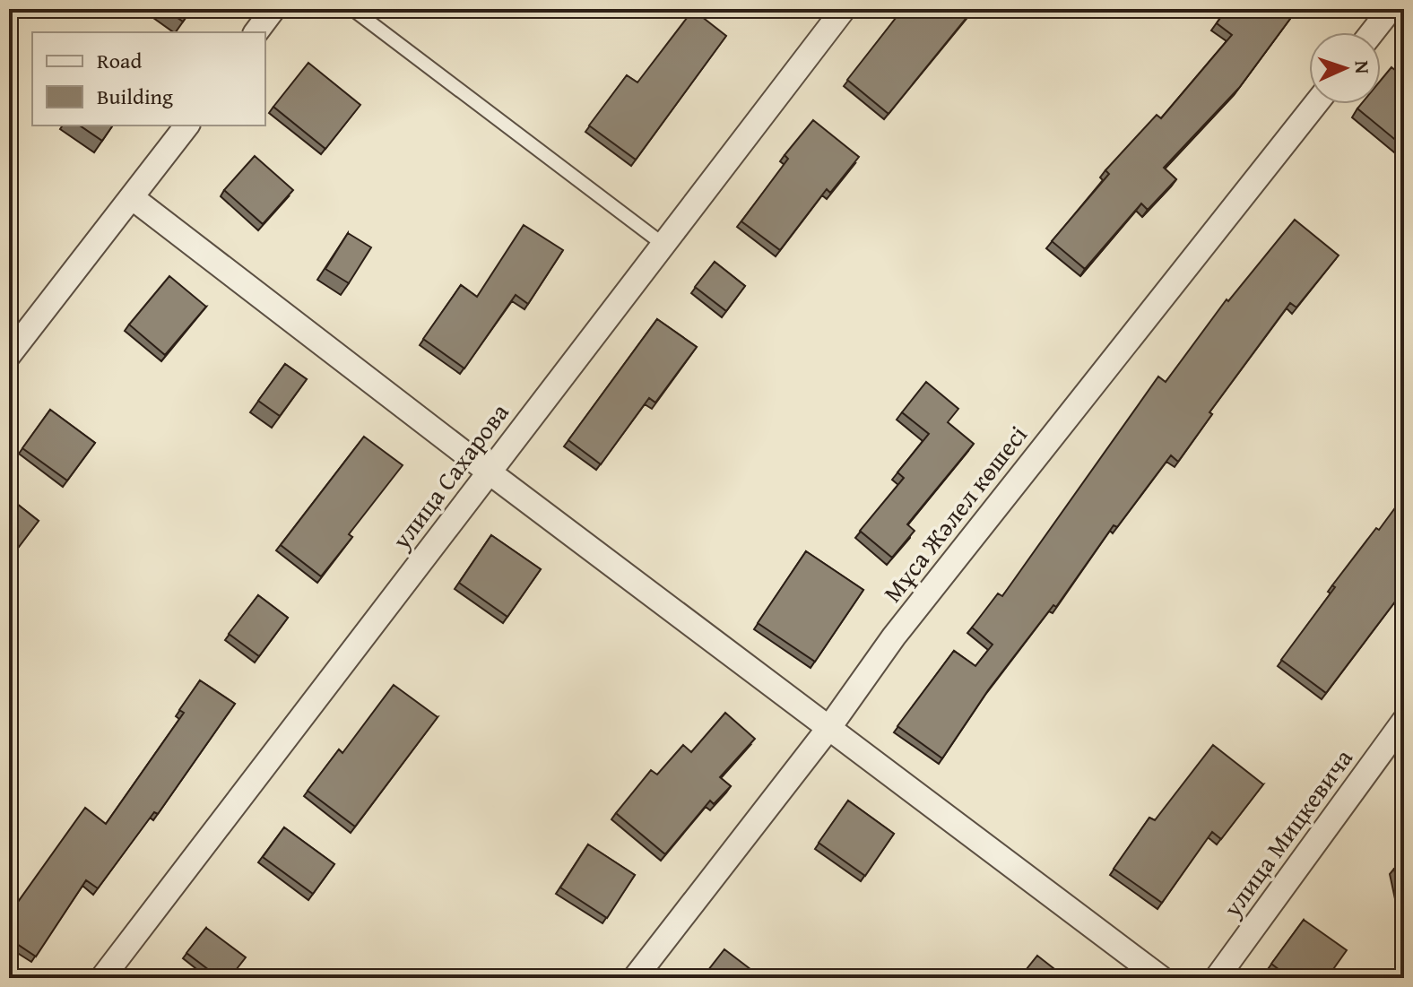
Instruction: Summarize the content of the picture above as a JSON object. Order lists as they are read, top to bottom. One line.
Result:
{"streets":{"street":["улица Сахарова","Мұса Жәлел көшесі","улица Мицкевича"]},"legend":["Road","Building"],"north":"right"}
